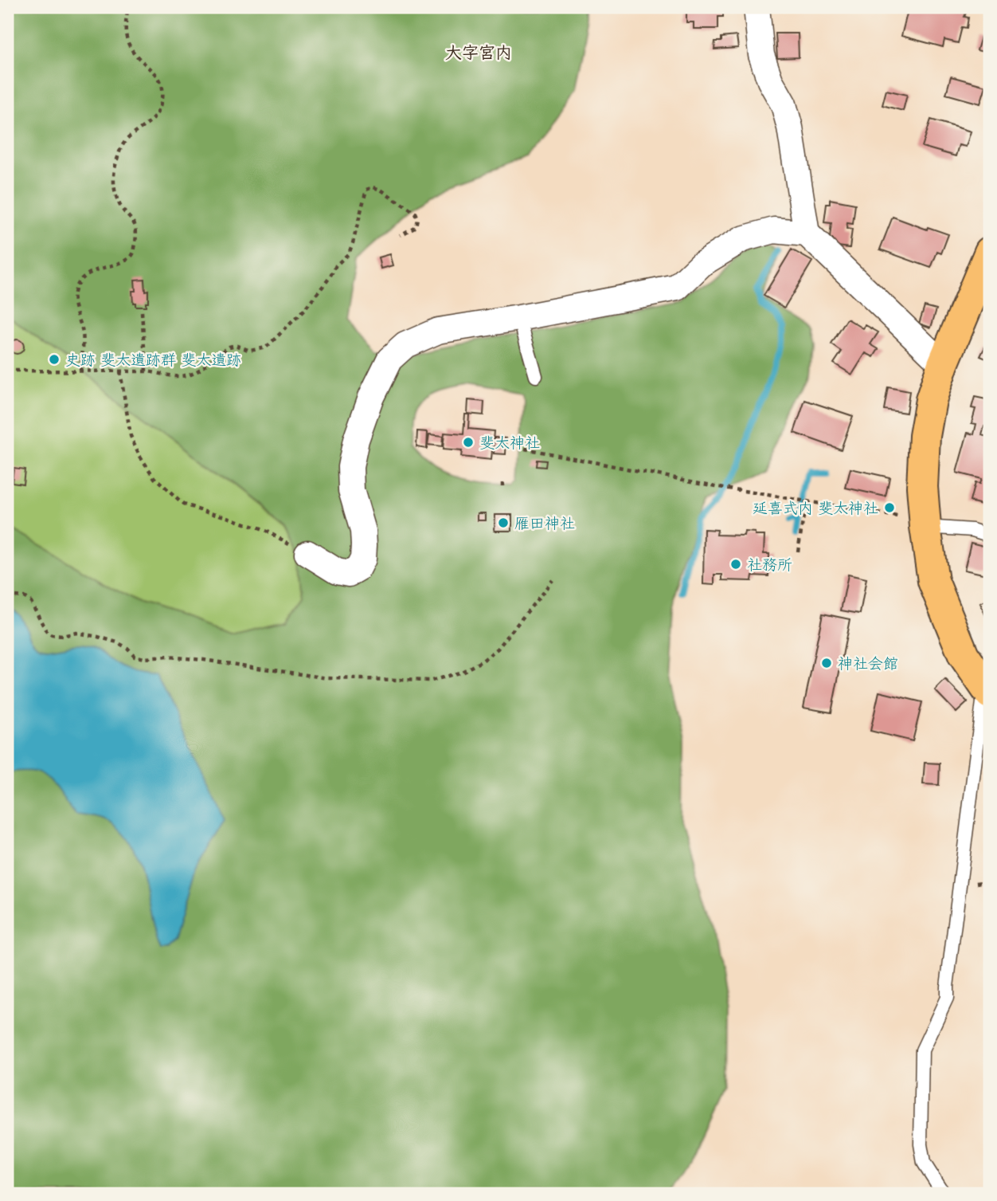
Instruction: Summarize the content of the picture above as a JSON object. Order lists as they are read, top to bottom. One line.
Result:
{"districts":["大字宮内"],"places":["史跡 斐太遺跡群 斐太遺跡","斐太神社","延喜式内 斐太神社","雁田神社","社務所","神社会館"]}
